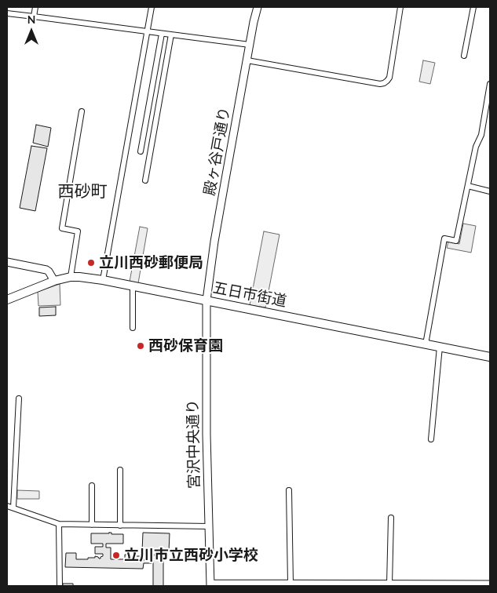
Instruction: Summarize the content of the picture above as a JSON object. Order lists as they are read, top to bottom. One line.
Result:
{"streets":{"main road":["五日市街道"],"street":["殿ヶ谷戸通り","宮沢中央通り"]},"crossings":[["殿ヶ谷戸通り","五日市街道"],["殿ヶ谷戸通り","宮沢中央通り"],["五日市街道","宮沢中央通り"]],"districts":["西砂町"],"places":["立川西砂郵便局","西砂保育園","立川市立西砂小学校"],"north":"top"}
